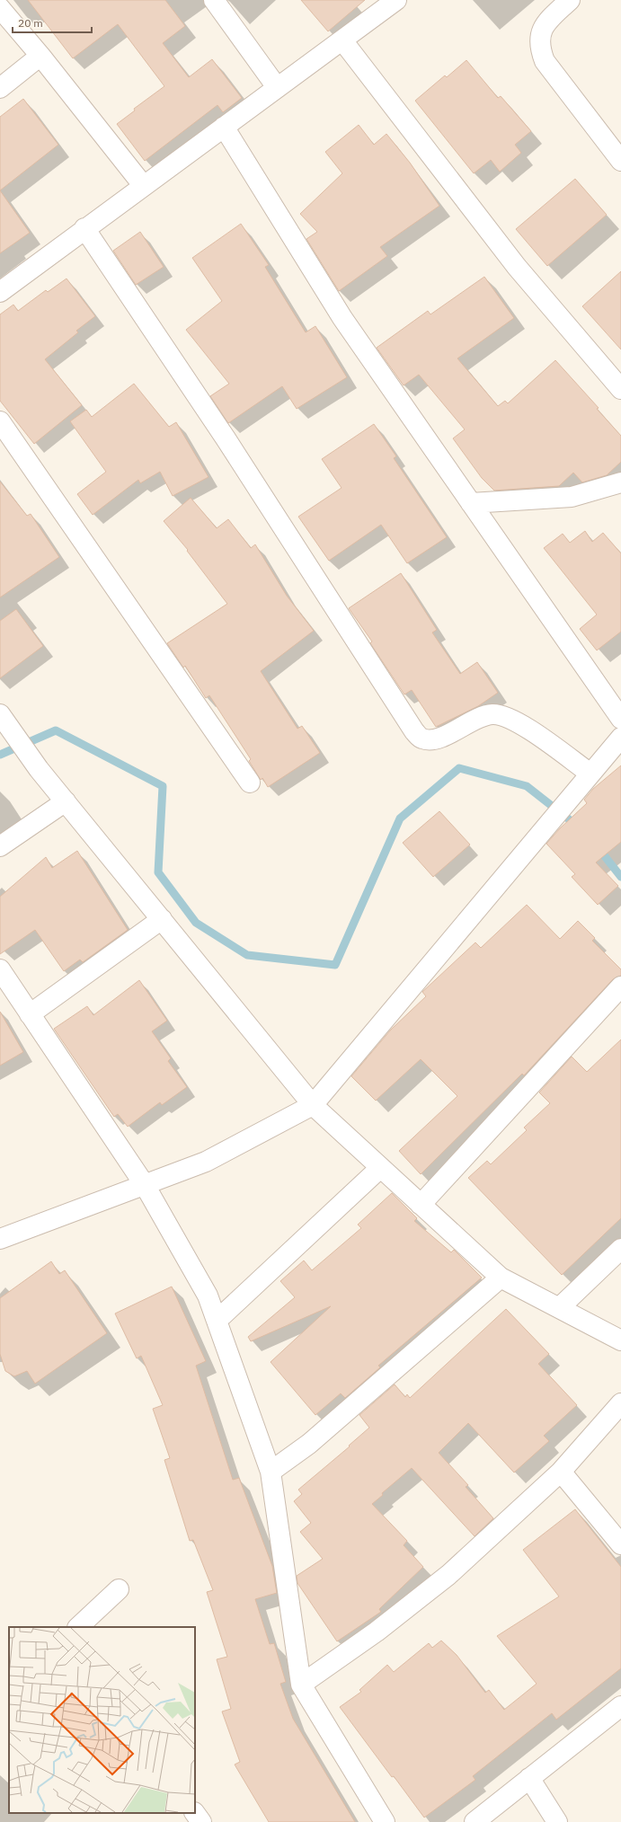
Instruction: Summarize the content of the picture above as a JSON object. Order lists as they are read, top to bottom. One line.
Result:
{"scale_bar":"20 m"}
